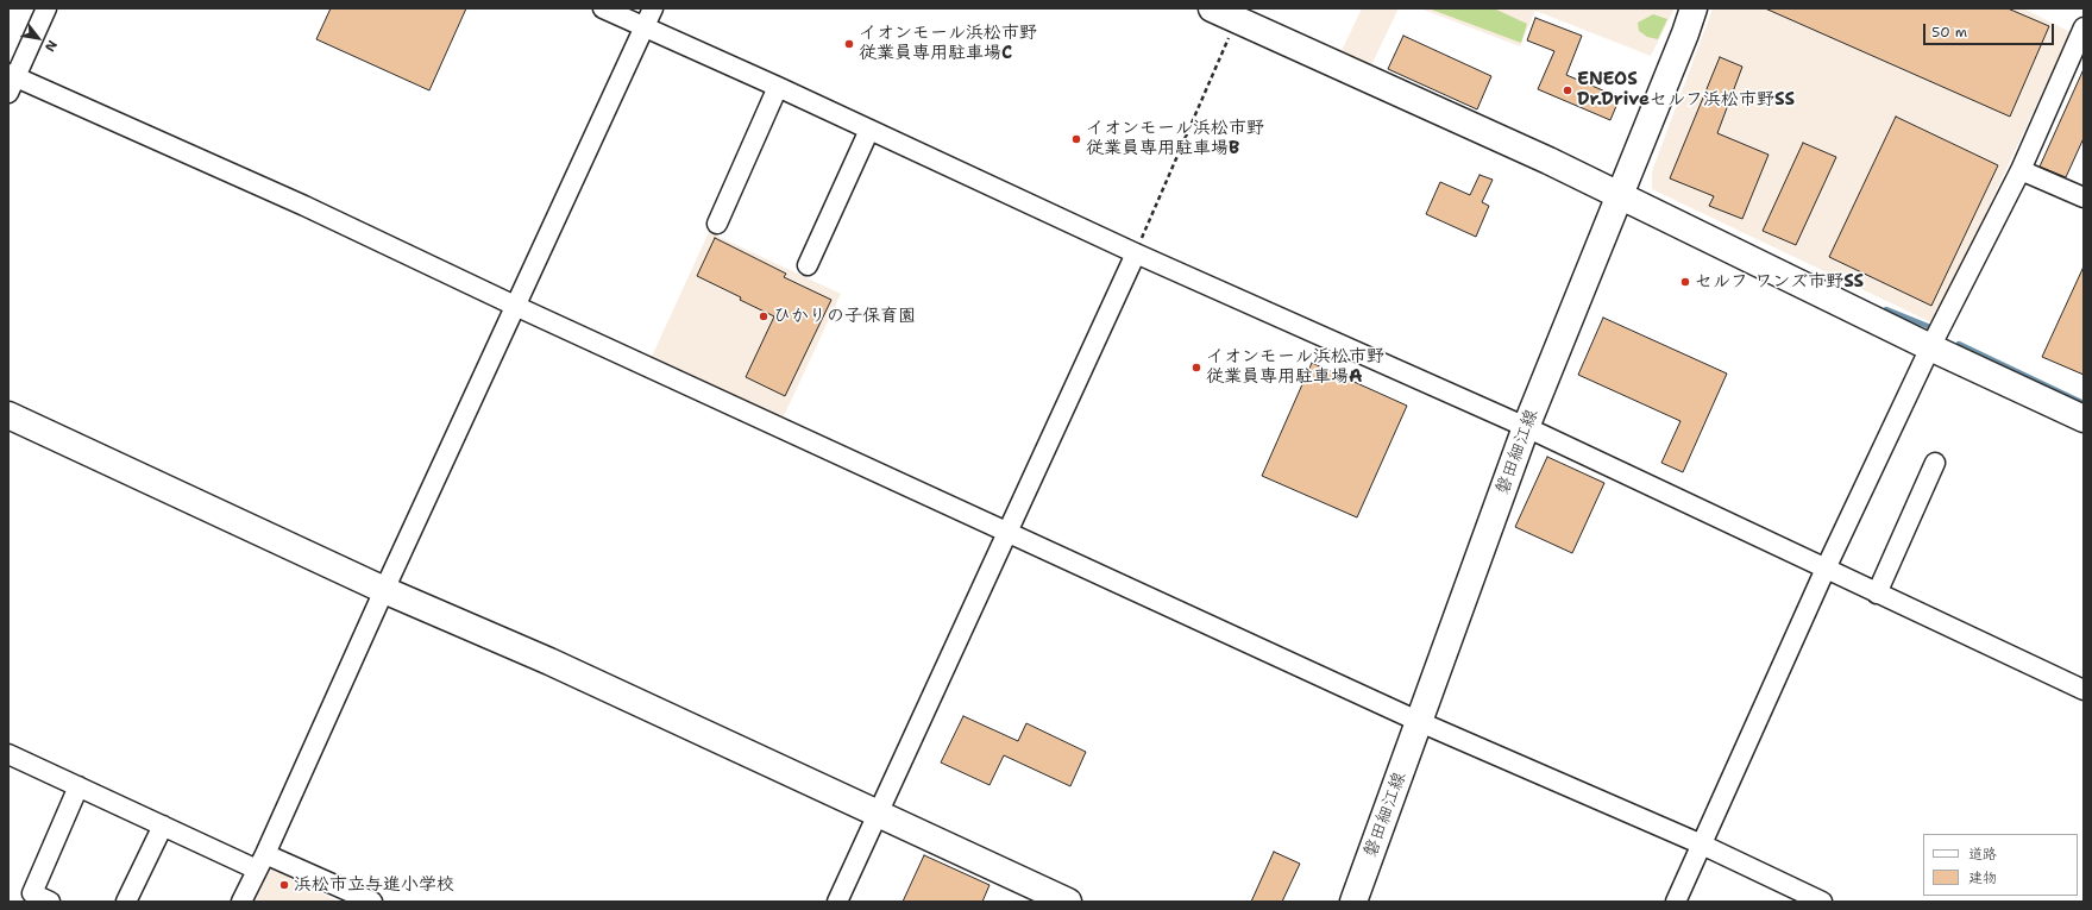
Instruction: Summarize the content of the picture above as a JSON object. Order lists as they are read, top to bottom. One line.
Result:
{"streets":{"street":["磐田細江線"]},"places":["イオンモール浜松市野 従業員専用駐車場C","ENEOS Dr.Driveセルフ浜松市野SS","イオンモール浜松市野 従業員専用駐車場B","セルフ ワンズ市野SS","ひかりの子保育園","イオンモール浜松市野 従業員専用駐車場A","浜松市立与進小学校"],"legend":["道路","建物"],"scale_bar":"50 m","north":"bottom right"}
